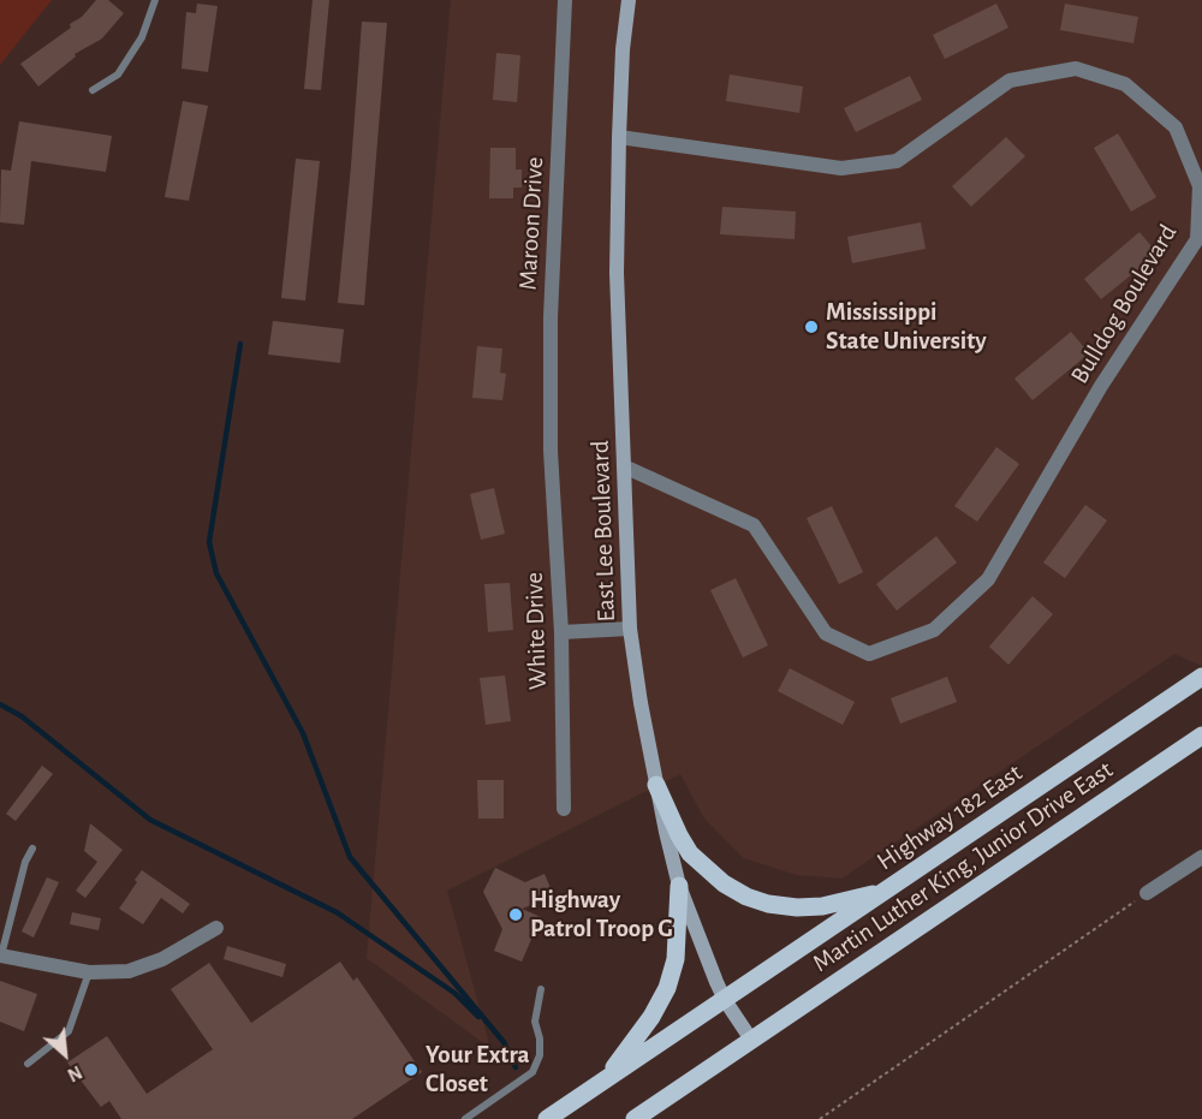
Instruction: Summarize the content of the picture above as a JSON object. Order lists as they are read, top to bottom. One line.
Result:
{"streets":{"main road":["Highway 182 East","Martin Luther King, Junior Drive East"],"street":["Maroon Drive","Bulldog Boulevard","East Lee Boulevard","White Drive"]},"crossings":[["Maroon Drive","White Drive"],["Bulldog Boulevard","East Lee Boulevard"],["East Lee Boulevard","Highway 182 East"],["East Lee Boulevard","Martin Luther King, Junior Drive East"]],"places":["Mississippi State University","Highway Patrol Troop G","Your Extra Closet"],"north":"bottom right"}
